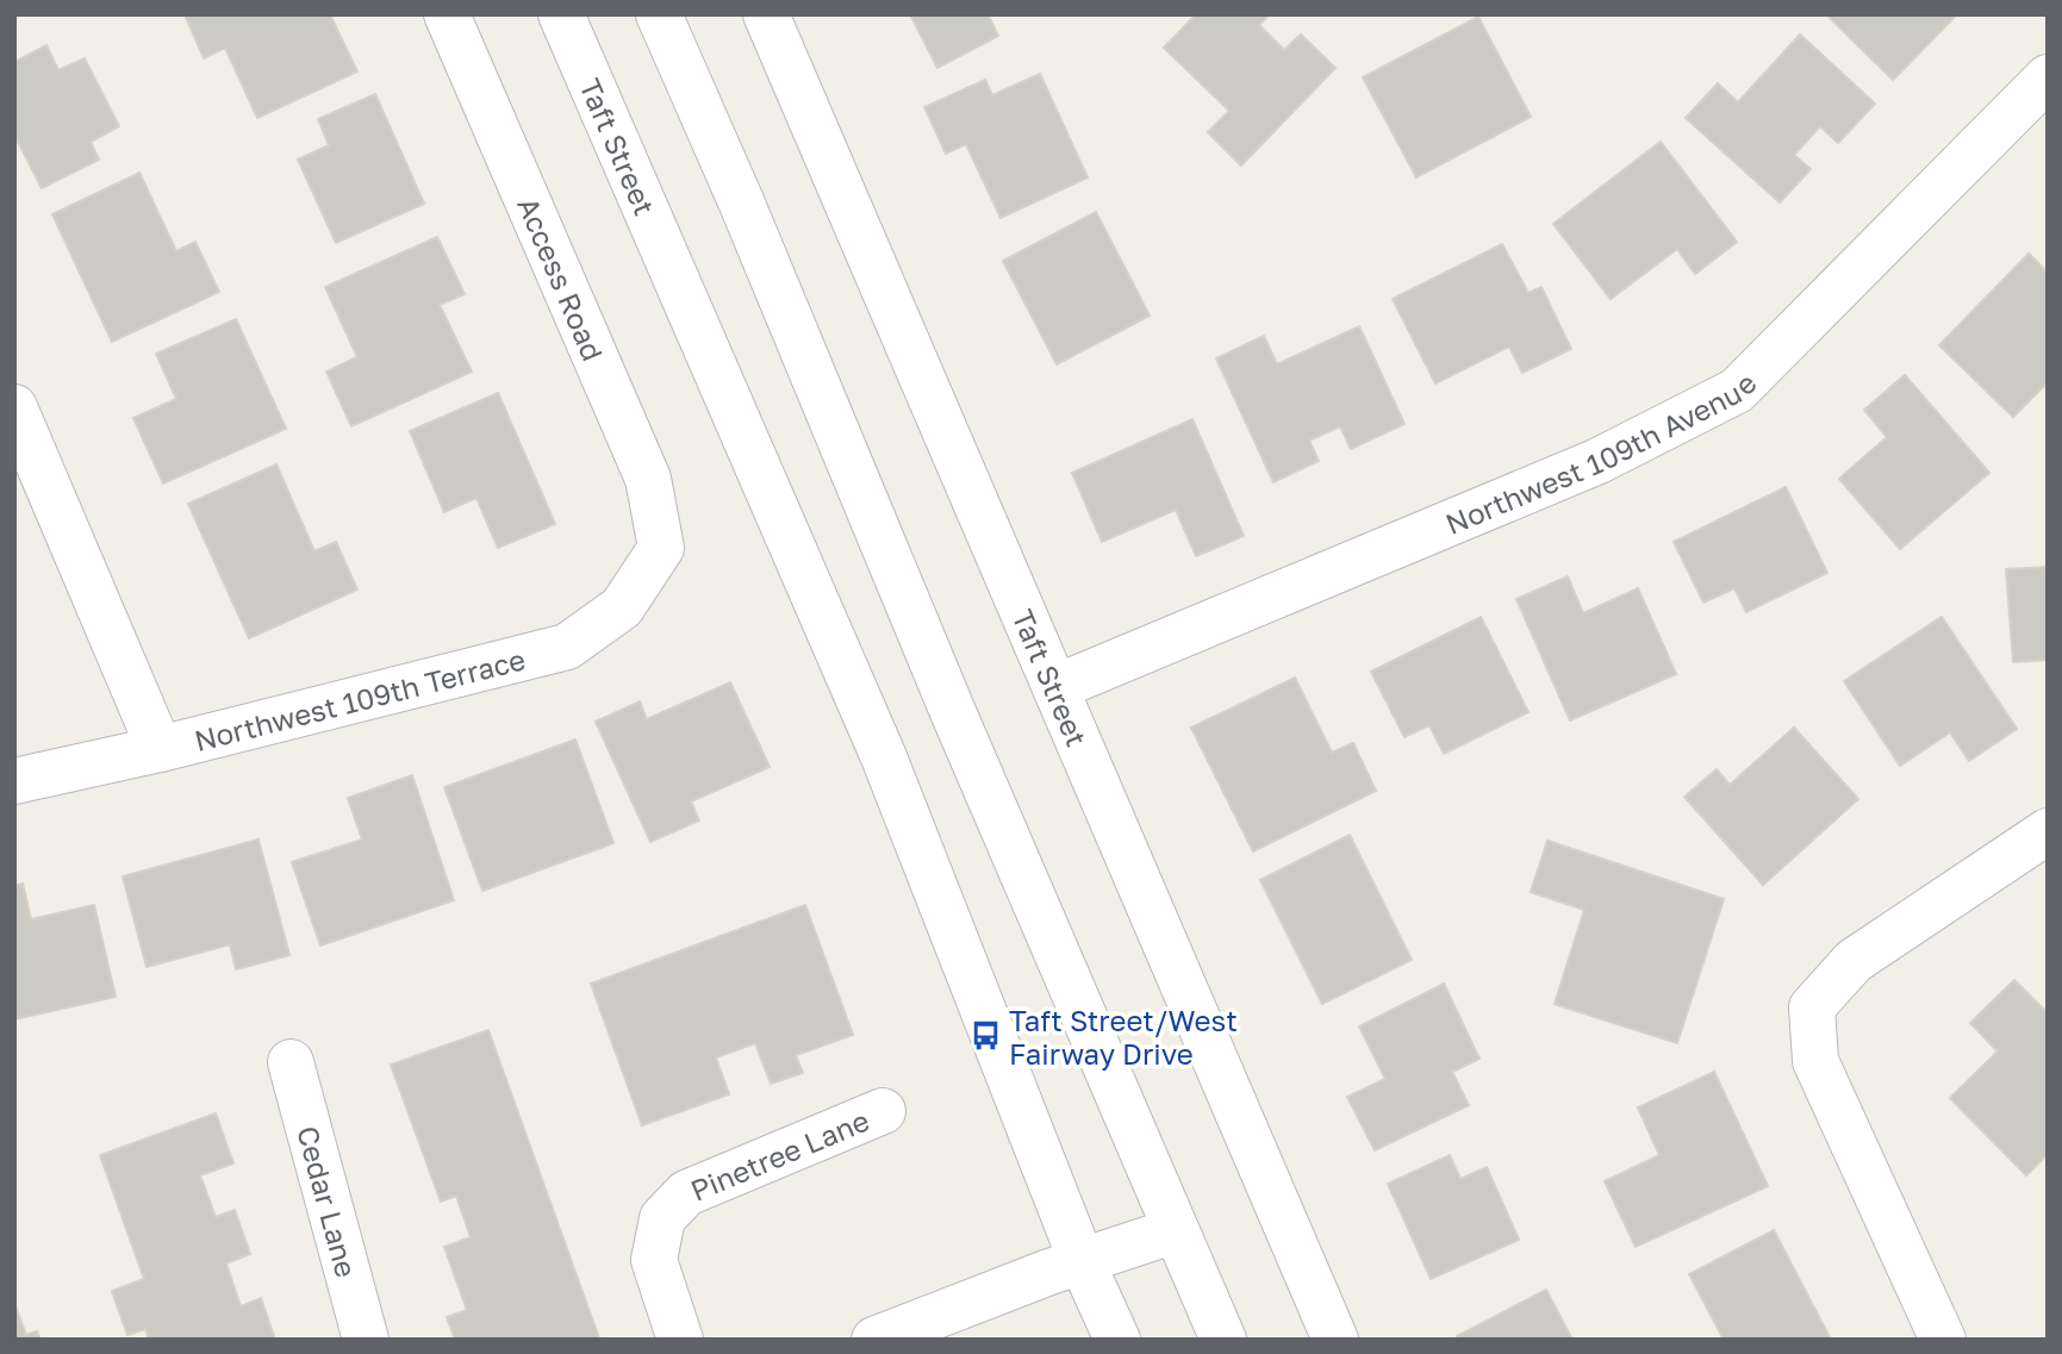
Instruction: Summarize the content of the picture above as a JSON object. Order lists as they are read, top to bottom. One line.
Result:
{"streets":{"street":["Taft Street","Access Road","Northwest 109th Avenue","Northwest 109th Terrace","Pinetree Lane","Cedar Lane"]},"crossings":[["Taft Street","Northwest 109th Avenue"],["Access Road","Northwest 109th Terrace"]],"places":{"bus stop":["Taft Street/West Fairway Drive"]}}
